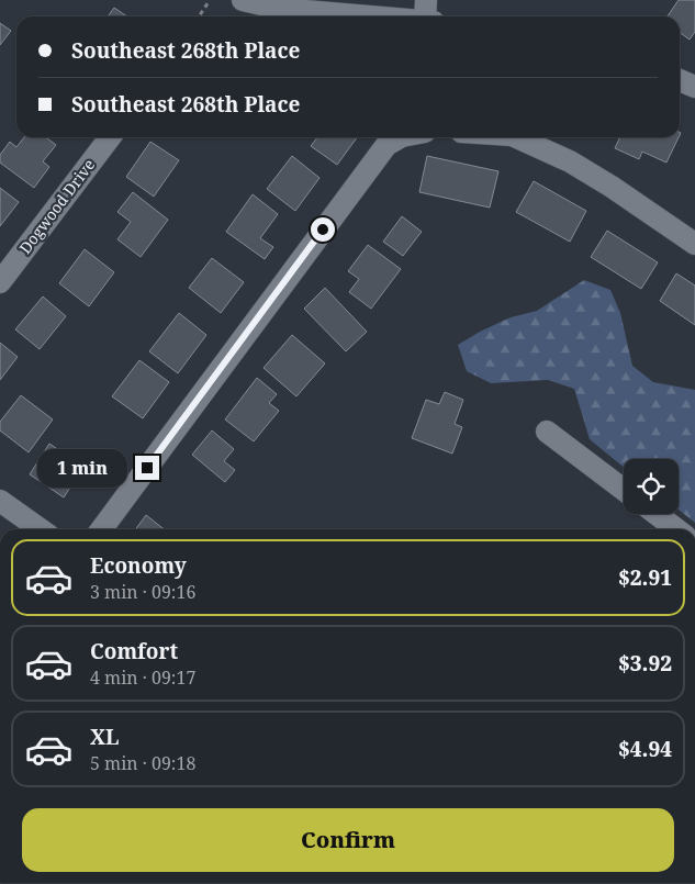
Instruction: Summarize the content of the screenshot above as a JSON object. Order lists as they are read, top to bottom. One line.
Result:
{"streets":{"street":["Dogwood Drive"]},"page":{"banner":["Southeast 268th Place","Southeast 268th Place"],"bubble":"1 min","list":[{"name":"Economy","note":"3 min · 09:16","value":"$2.91"},{"name":"Comfort","note":"4 min · 09:17","value":"$3.92"},{"name":"XL","note":"5 min · 09:18","value":"$4.94"}],"buttons":"Confirm"}}
